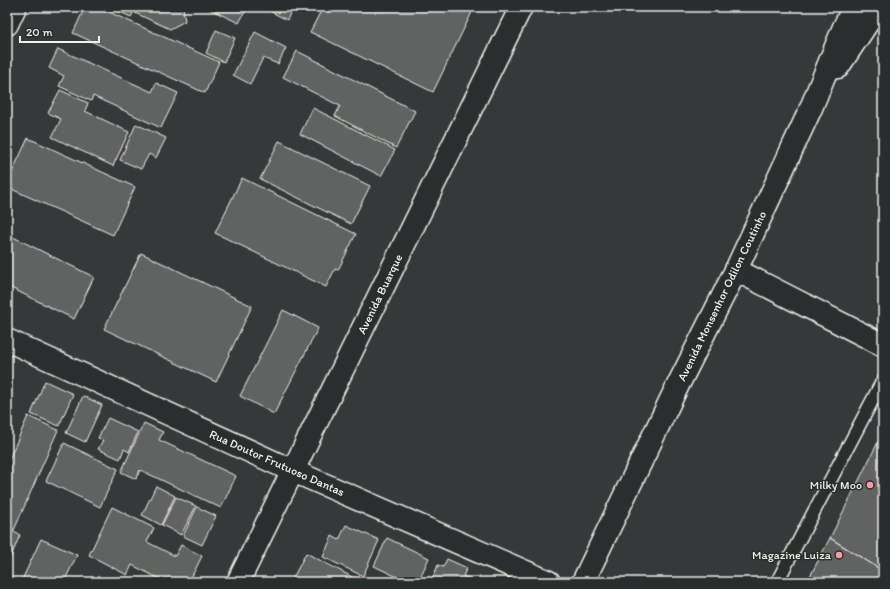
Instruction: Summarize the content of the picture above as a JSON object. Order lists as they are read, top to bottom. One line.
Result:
{"streets":{"main road":["Avenida Buarque","Avenida Monsenhor Odilon Coutinho","Rua Doutor Frutuoso Dantas"]},"crossings":[["Avenida Buarque","Rua Doutor Frutuoso Dantas"]],"places":["Milky Moo","Magazine Luiza"],"scale_bar":"20 m"}
